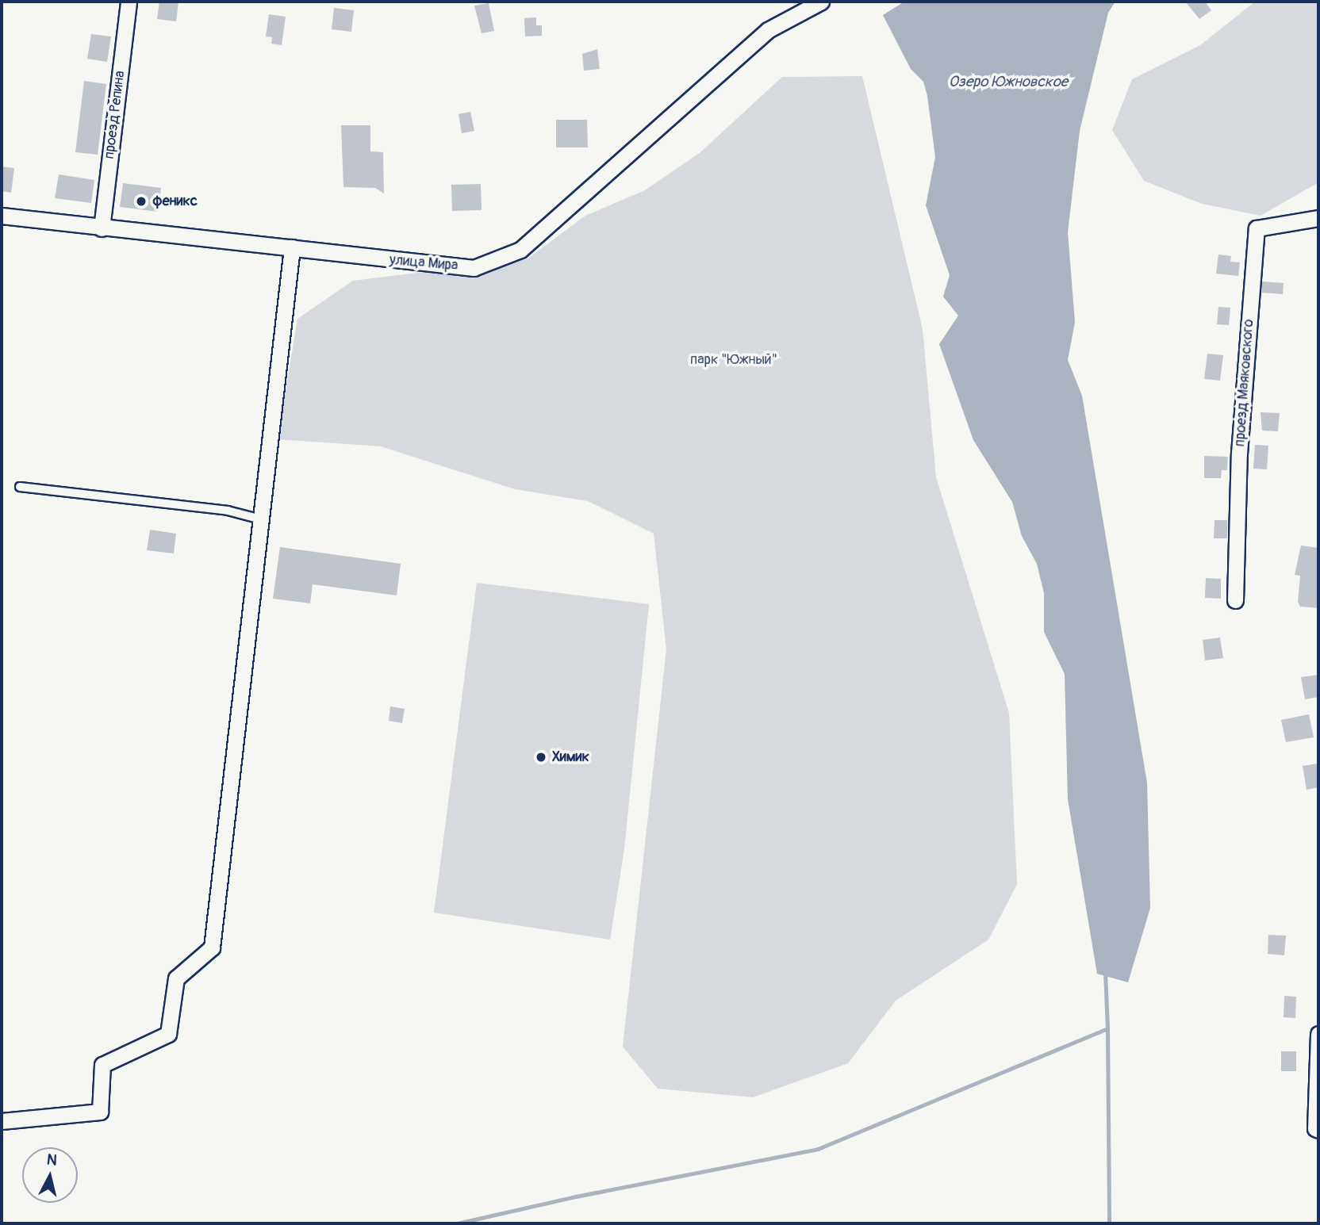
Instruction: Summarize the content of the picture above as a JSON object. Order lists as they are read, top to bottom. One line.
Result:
{"streets":{"street":["проезд Репина","улица Мира","проезд Маяковского"]},"crossings":[["проезд Репина","улица Мира"]],"water":["Озеро Южновское"],"parks":["парк \"Южный\""],"places":["феникс","Химик"],"north":"top"}
